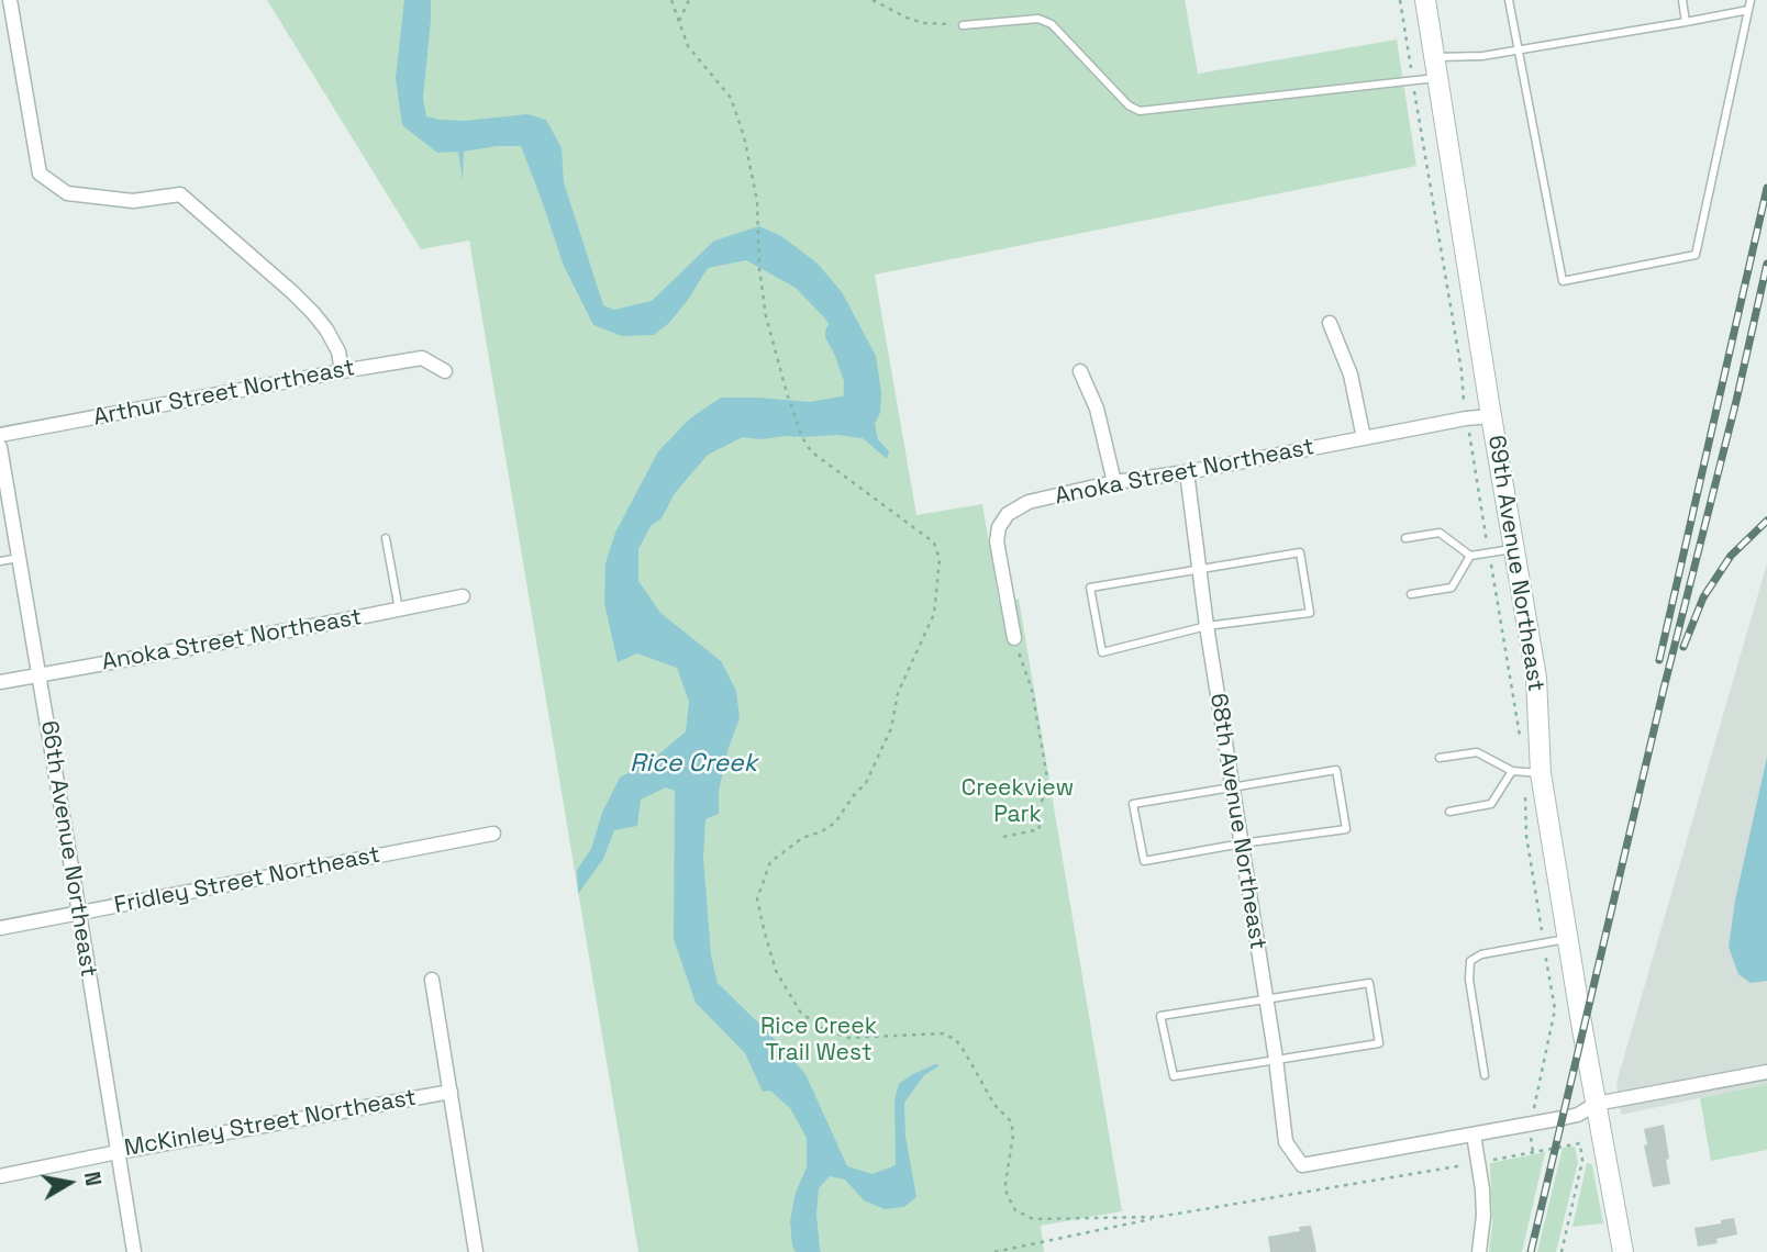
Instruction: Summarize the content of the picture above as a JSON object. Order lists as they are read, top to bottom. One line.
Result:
{"streets":{"street":["Arthur Street Northeast","Anoka Street Northeast","69th Avenue Northeast","68th Avenue Northeast","66th Avenue Northeast","Fridley Street Northeast","McKinley Street Northeast"]},"crossings":[["Anoka Street Northeast","69th Avenue Northeast"],["Anoka Street Northeast","68th Avenue Northeast"],["Anoka Street Northeast","66th Avenue Northeast"],["66th Avenue Northeast","Fridley Street Northeast"],["66th Avenue Northeast","McKinley Street Northeast"]],"water":["Rice Creek"],"parks":["Creekview Park","Rice Creek Trail West"],"north":"right"}
